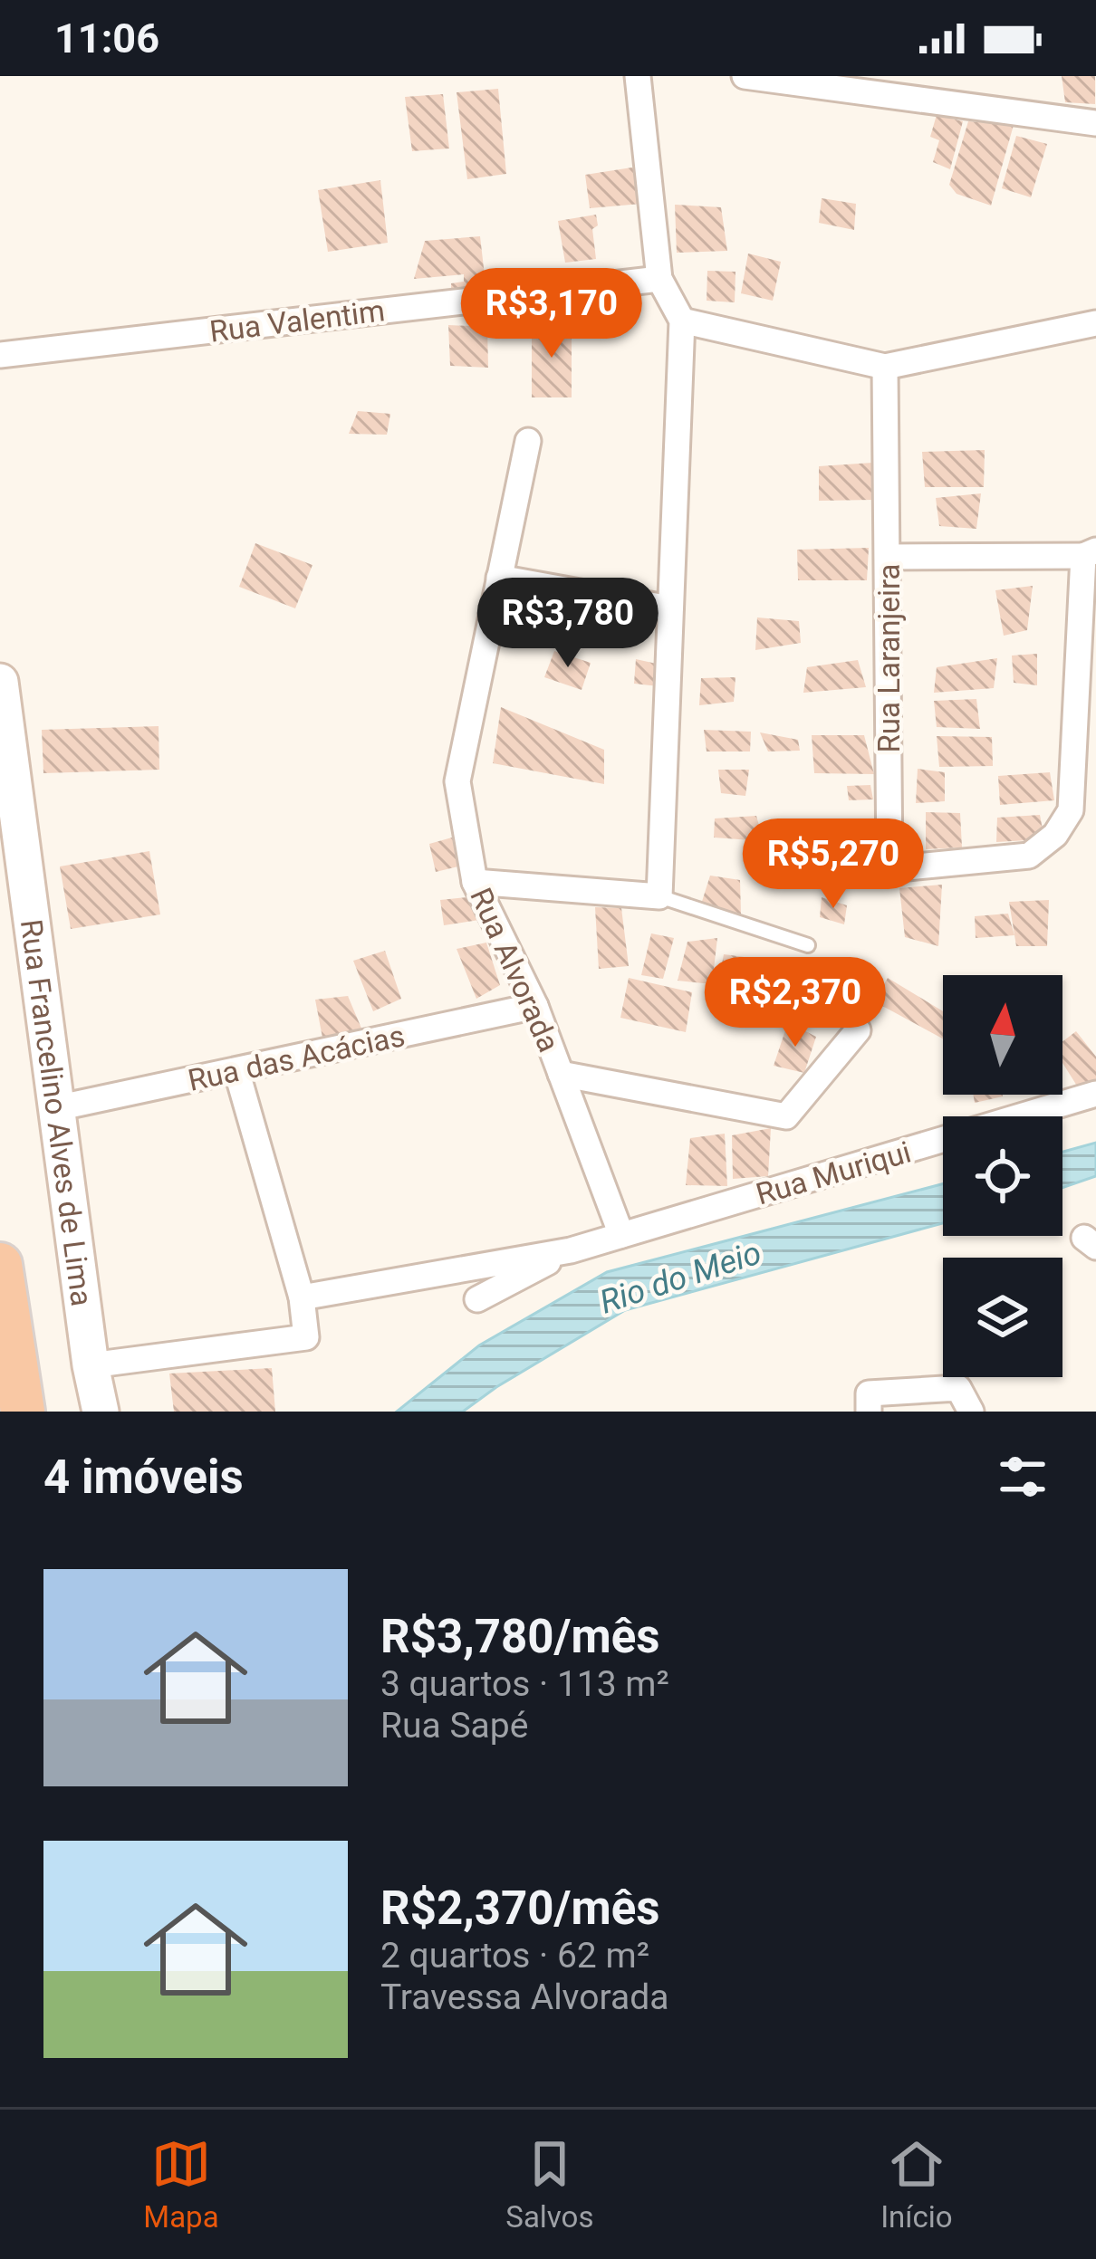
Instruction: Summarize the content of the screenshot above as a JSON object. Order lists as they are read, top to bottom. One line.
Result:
{"streets":{"main road":["Rua Francelino Alves de Lima"],"street":["Rua Valentim","Rua Laranjeira","Rua Alvorada","Rua das Acácias","Rua Muriqui"]},"crossings":[["Rua Alvorada","Rua das Acácias"],["Rua Alvorada","Rua Muriqui"],["Rua das Acácias","Rua Francelino Alves de Lima"]],"water":["Rio do Meio"],"north":"top","page":{"status":"11:06","price":["R$3,170","R$3,780","R$5,270","R$2,370"],"heading":"4 imóveis","list":[{"name":"R$3,780/mês","note":"3 quartos · 113 m² · Rua Sapé"},{"name":"R$2,370/mês","note":"2 quartos · 62 m² · Travessa Alvorada"}],"tabs":["Mapa","Salvos","Início"]}}
